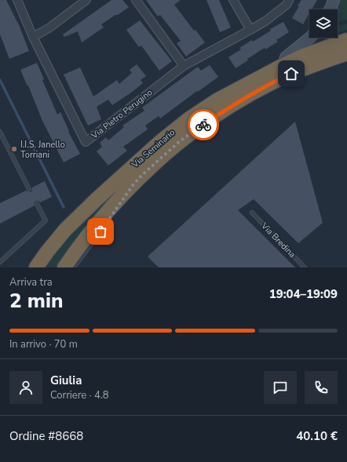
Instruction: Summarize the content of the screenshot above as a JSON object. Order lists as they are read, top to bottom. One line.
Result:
{"streets":{"highway":["Via Seminario"],"street":["Via Pietro Perugino"],"lane":["Via Bredina"]},"places":["I.I.S. Janello Torriani"],"page":{"heading":["2 min","Arriva tra","19:04–19:09"],"panel":["Giulia","Corriere · 4.8","Ordine #8668","40.10 €"],"bar":"In arrivo · 70 m"}}
